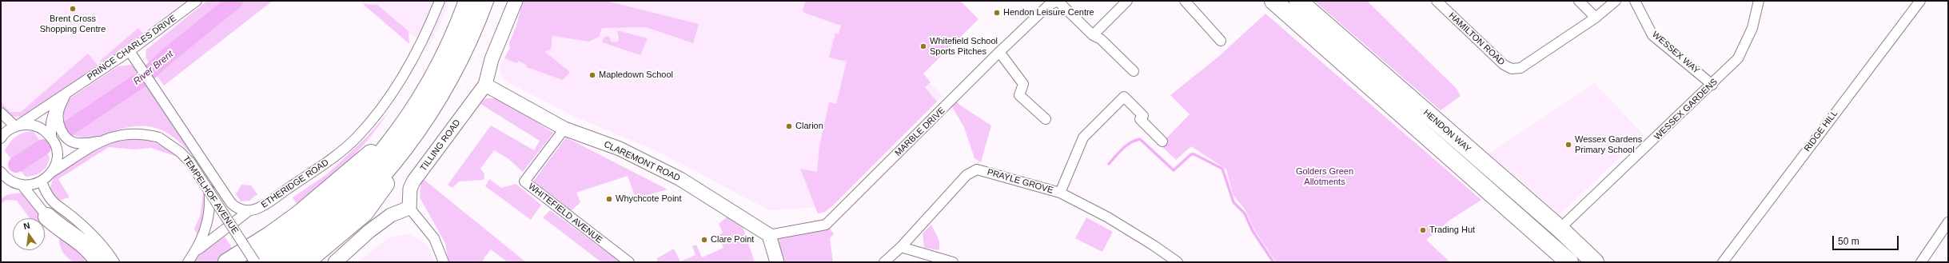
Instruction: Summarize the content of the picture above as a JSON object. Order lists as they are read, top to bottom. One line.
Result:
{"streets":{"highway":["HENDON WAY"],"street":["HAMILTON ROAD","PRINCE CHARLES DRIVE","WESSEX WAY","WESSEX GARDENS","RIDGE HILL","MARBLE DRIVE","TILLING ROAD","CLAREMONT ROAD","PRAYLE GROVE","ETHERIDGE ROAD","TEMPELHOF AVENUE","WHITEFIELD AVENUE"]},"crossings":[["PRINCE CHARLES DRIVE","TEMPELHOF AVENUE"],["WESSEX WAY","WESSEX GARDENS"],["WESSEX GARDENS","HENDON WAY"],["MARBLE DRIVE","CLAREMONT ROAD"],["TILLING ROAD","CLAREMONT ROAD"],["CLAREMONT ROAD","WHITEFIELD AVENUE"]],"water":["River Brent"],"parks":["Golders Green Allotments"],"places":["Brent Cross Shopping Centre","Hendon Leisure Centre","Whitefield School Sports Pitches","Mapledown School","Clarion","Wessex Gardens Primary School","Whychcote Point","Trading Hut","Clare Point"],"scale_bar":"50 m","north":"top"}
